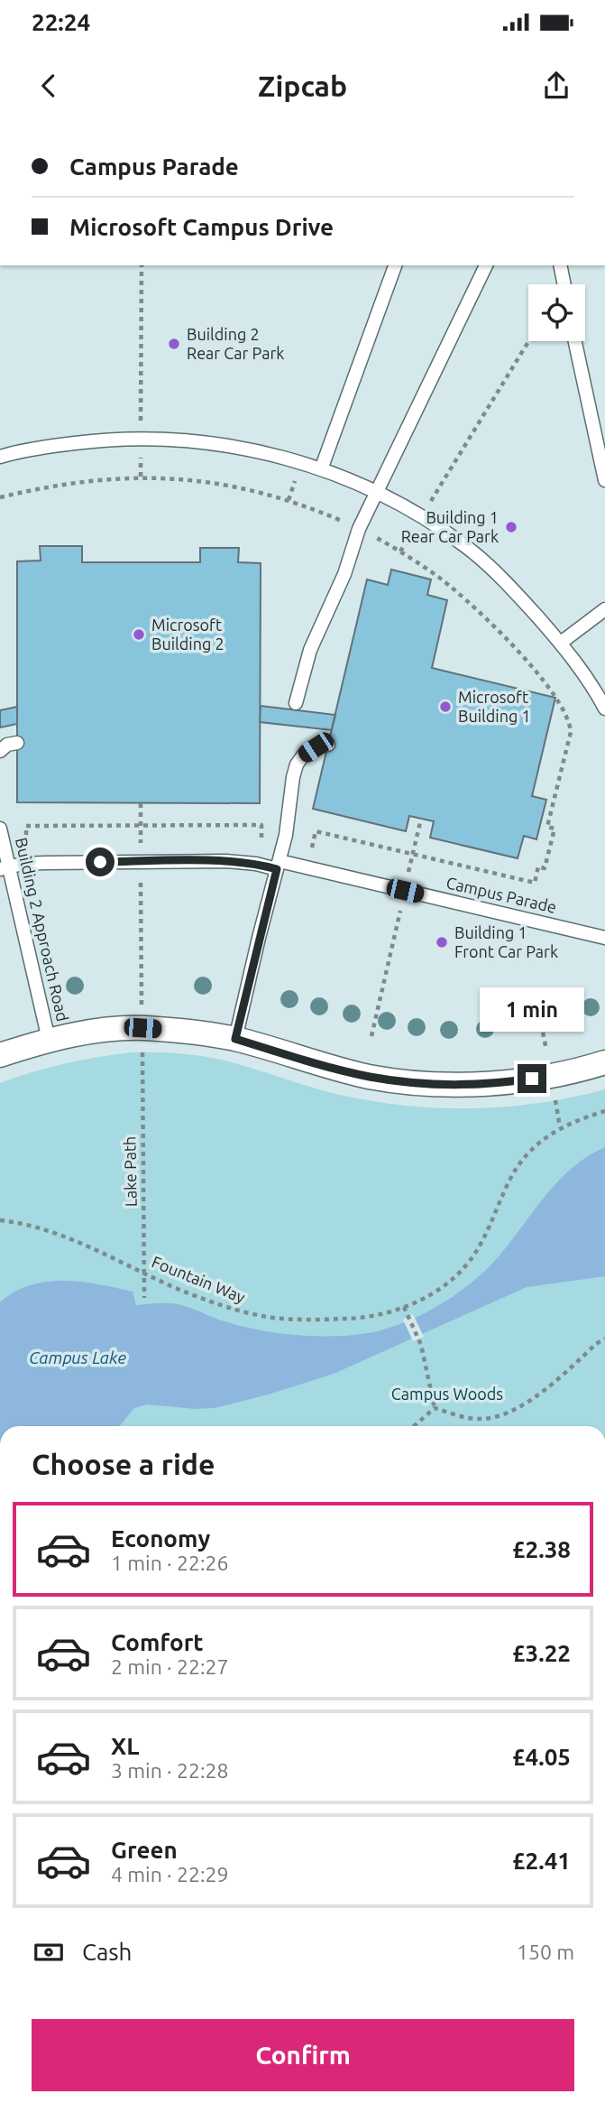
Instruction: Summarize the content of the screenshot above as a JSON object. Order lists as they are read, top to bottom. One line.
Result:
{"streets":{"lane":["Campus Parade","Building 2 Approach Road"],"path":["Lake Path","Fountain Way"]},"crossings":[["Campus Parade","Building 2 Approach Road"],["Lake Path","Fountain Way"]],"water":["Campus Lake"],"parks":["Campus Woods"],"places":["Building 2 Rear Car Park","Building 1 Rear Car Park","Microsoft Building 2","Microsoft Building 1","Building 1 Front Car Park"],"page":{"status":"22:24","header":"Zipcab","banner":["Campus Parade","Microsoft Campus Drive"],"bubble":"1 min","heading":"Choose a ride","list":[{"name":"Economy","note":"1 min · 22:26","value":"£2.38"},{"name":"Comfort","note":"2 min · 22:27","value":"£3.22"},{"name":"XL","note":"3 min · 22:28","value":"£4.05"},{"name":"Green","note":"4 min · 22:29","value":"£2.41"}],"pay":["Cash","150 m"],"buttons":"Confirm"}}
